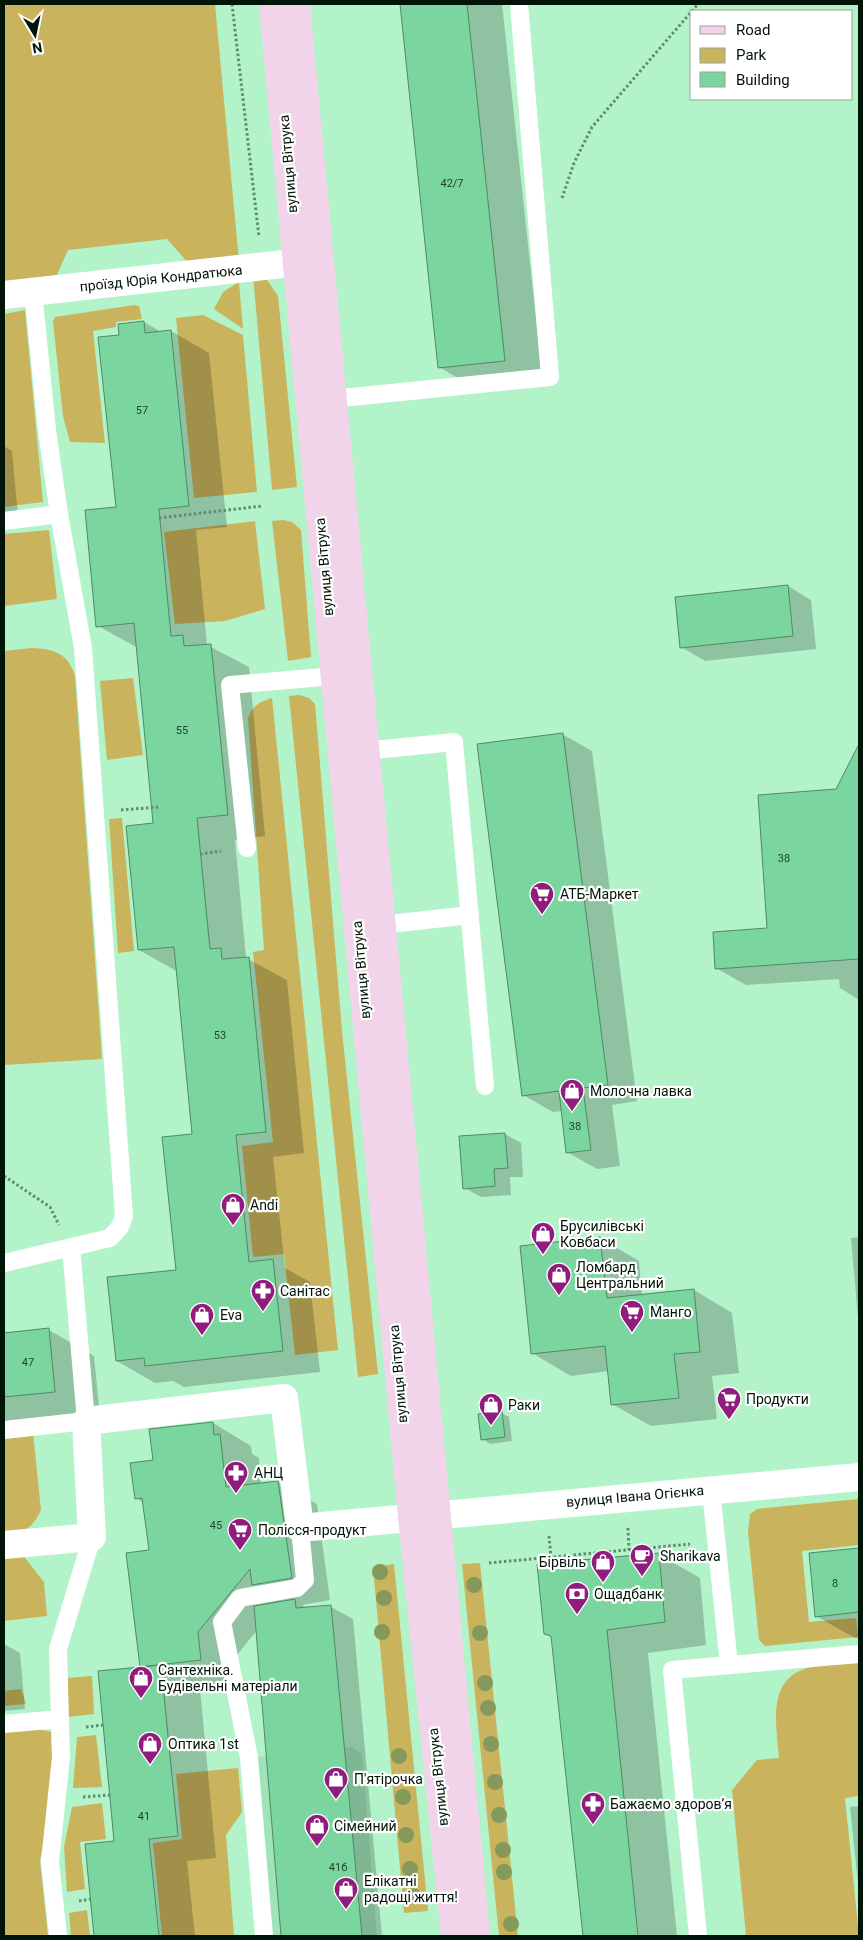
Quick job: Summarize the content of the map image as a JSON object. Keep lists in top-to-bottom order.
{
  "streets": {
    "main road": ["вулиця Вітрука"],
    "street": ["проїзд Юрія Кондратюка", "вулиця Івана Огієнка"]
  },
  "crossings": [
    ["вулиця Вітрука", "проїзд Юрія Кондратюка"],
    ["вулиця Вітрука", "вулиця Івана Огієнка"]
  ],
  "places": {
    "supermarket": [
      "АТБ-Маркет",
      "Манго",
      "Продукти",
      "Полісся-продукт"
    ],
    "shop": [
      "Молочна лавка",
      "Andi",
      "Брусилівські Ковбаси",
      "Ломбард Центральний",
      "Eva",
      "Раки",
      "Бірвіль",
      "Сантехніка. Будівельні матеріали",
      "Оптика 1st",
      "П'ятірочка",
      "Сімейний",
      "Елікатні радощі життя!"
    ],
    "pharmacy": ["Санітас", "АНЦ", "Бажаємо здоровʼя"],
    "cafe": ["Sharikava"],
    "bank": ["Ощадбанк"]
  },
  "house_numbers": [
    "42/7",
    "57",
    "55",
    "38",
    "53",
    "38",
    "47",
    "45",
    "8",
    "41",
    "41б"
  ],
  "legend": ["Road", "Park", "Building"],
  "north": "bottom"
}
